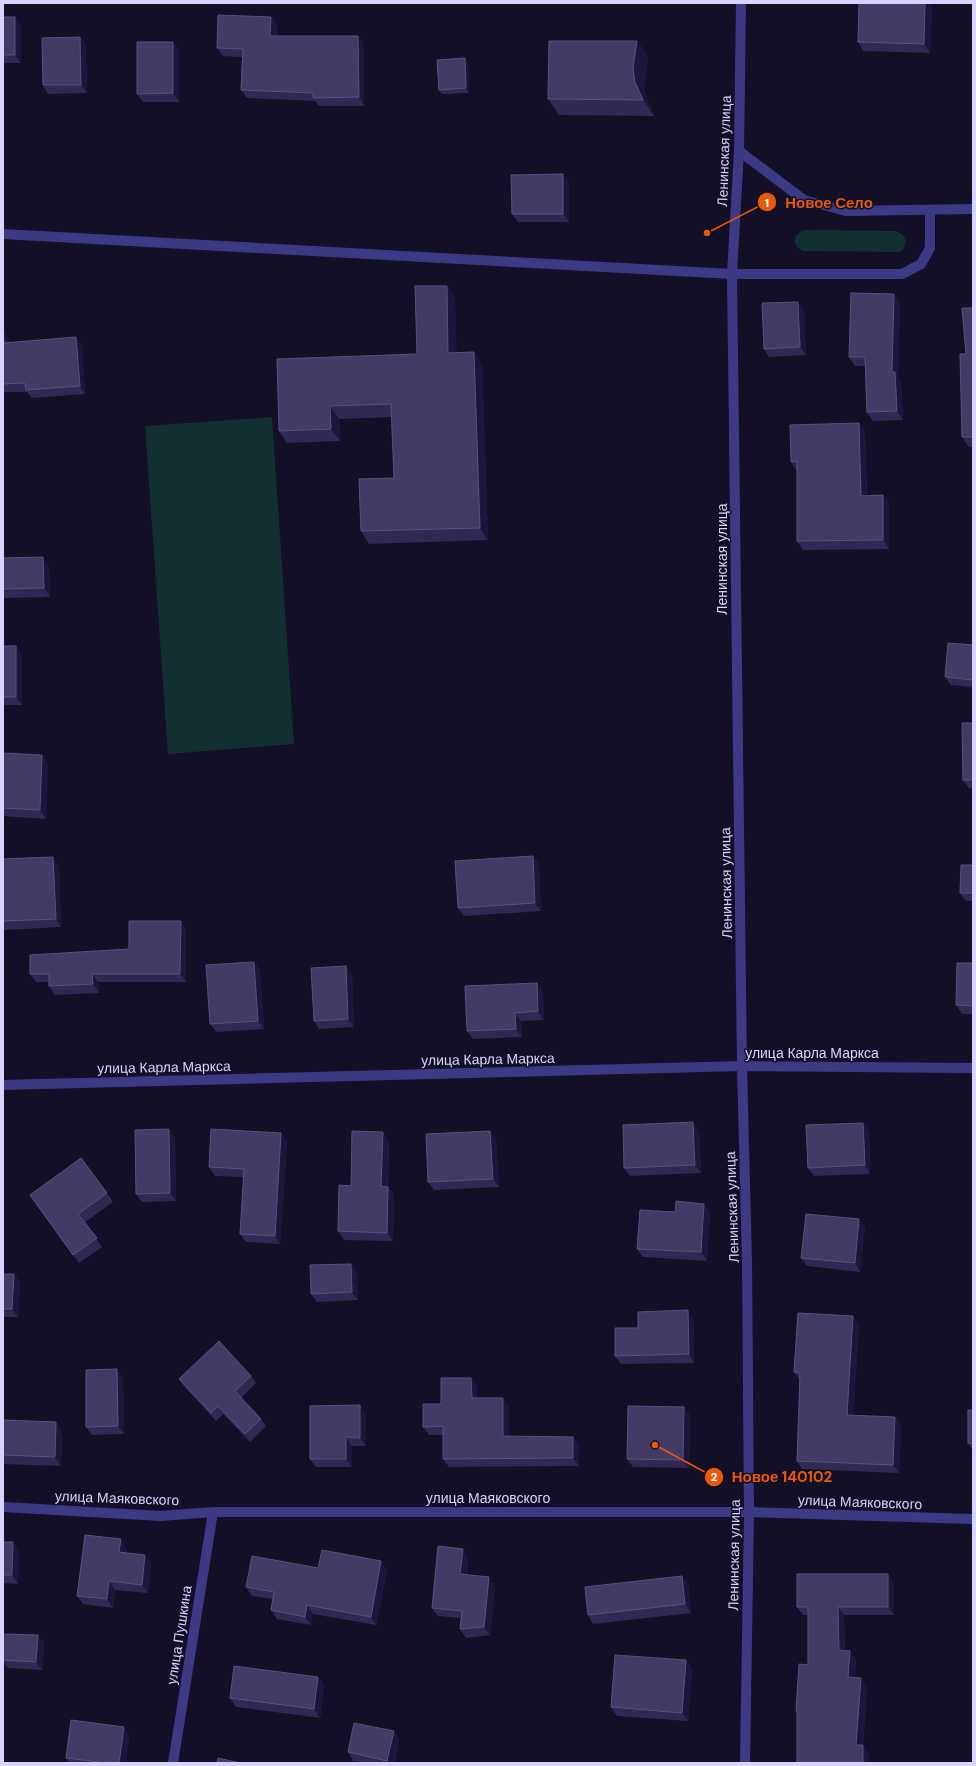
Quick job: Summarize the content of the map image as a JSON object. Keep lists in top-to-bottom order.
{
  "streets": {
    "street": [
      "Ленинская улица",
      "улица Карла Маркса",
      "улица Маяковского",
      "улица Пушкина"
    ]
  },
  "crossings": [
    ["Ленинская улица", "улица Карла Маркса"],
    ["Ленинская улица", "улица Маяковского"],
    ["улица Маяковского", "улица Пушкина"]
  ],
  "places": ["Новое Село", "Новое 140102"]
}
